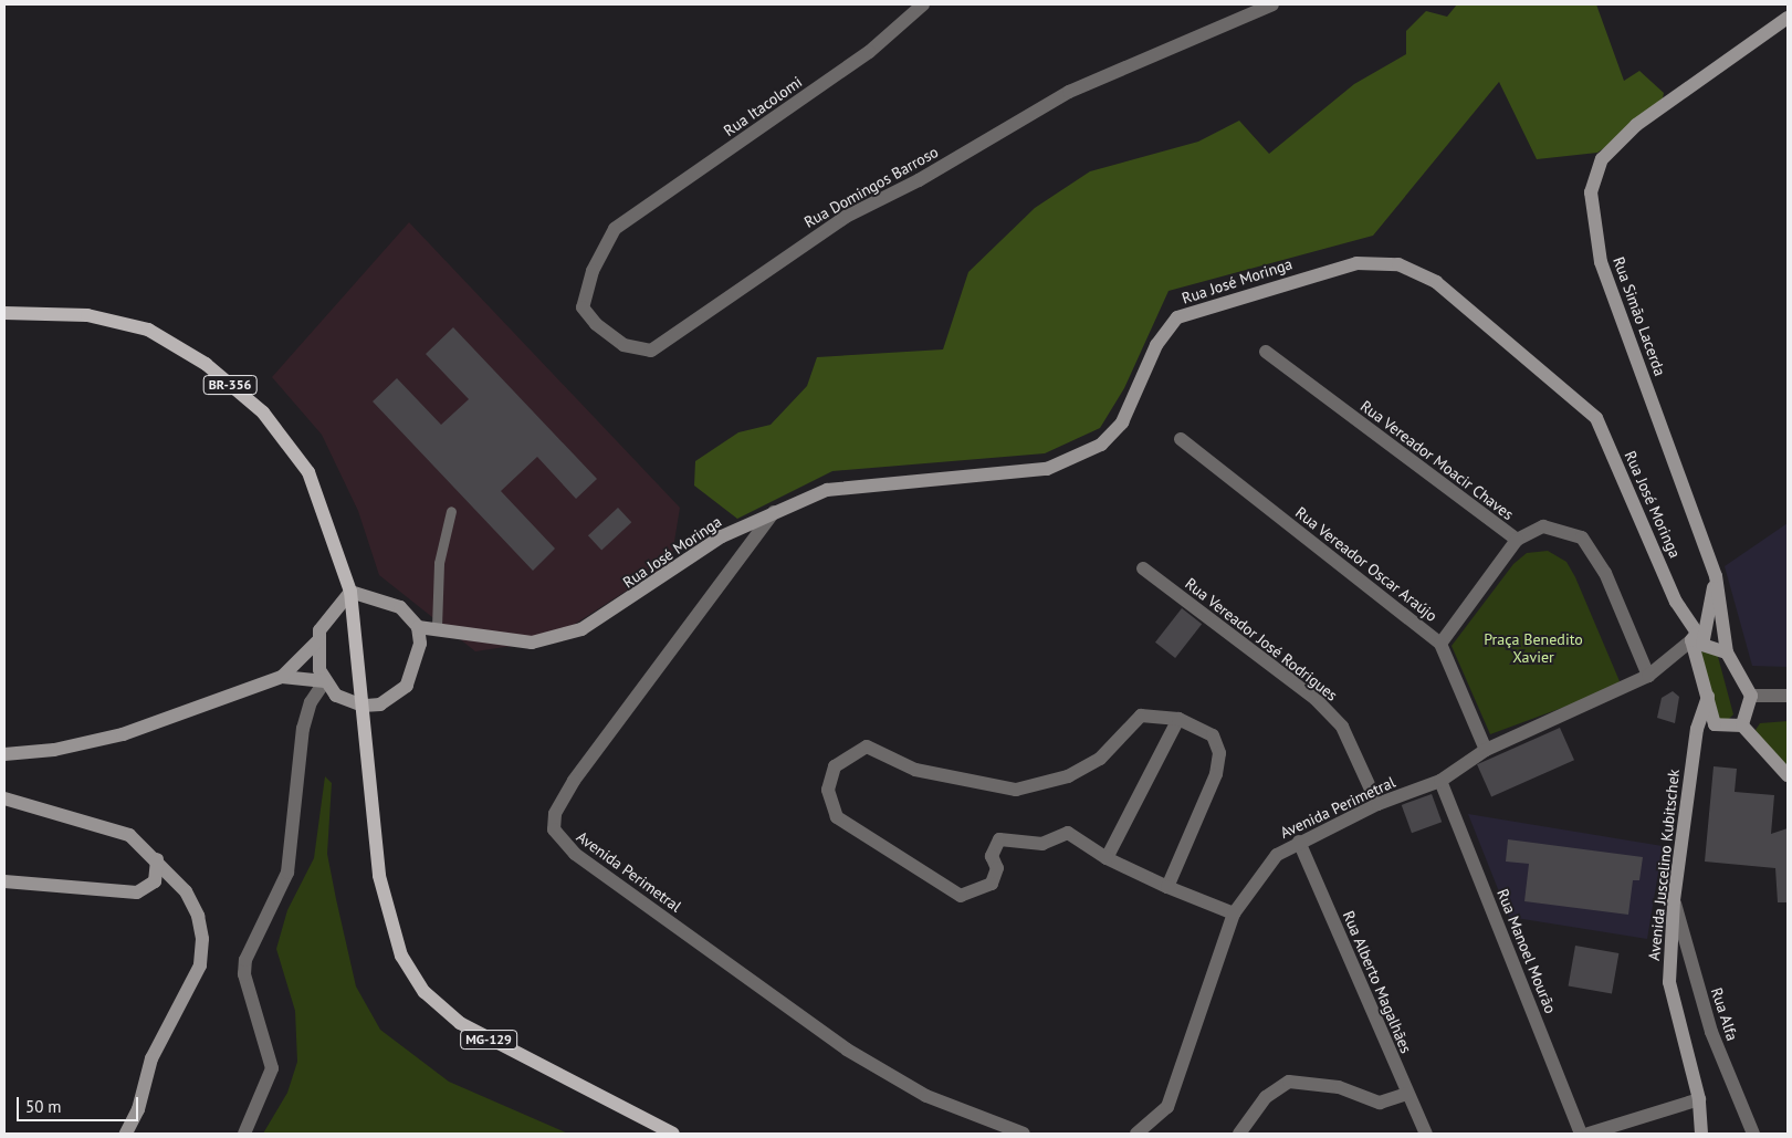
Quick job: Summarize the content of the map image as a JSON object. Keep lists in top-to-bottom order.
{
  "streets": {
    "main road": ["BR-356", "MG-129"],
    "street": [
      "Rua Itacolomi",
      "Rua Domingos Barroso",
      "Rua José Moringa",
      "Rua Simão Lacerda",
      "Rua Vereador Moacir Chaves",
      "Rua Vereador Oscar Araújo",
      "Rua Vereador José Rodrigues",
      "Avenida Perimetral",
      "Avenida Juscelino Kubitschek",
      "Rua Manoel Mourão",
      "Rua Alberto Magalhães",
      "Rua Alfa"
    ]
  },
  "crossings": [
    ["Rua Itacolomi", "Rua Domingos Barroso"],
    ["Rua José Moringa", "Avenida Perimetral"],
    ["BR-356", "MG-129"],
    ["Rua Vereador Moacir Chaves", "Avenida Perimetral"],
    ["Rua Vereador Oscar Araújo", "Avenida Perimetral"],
    ["Rua Vereador José Rodrigues", "Avenida Perimetral"],
    ["Avenida Perimetral", "Rua Manoel Mourão"],
    ["Avenida Perimetral", "Rua Alberto Magalhães"],
    ["Avenida Juscelino Kubitschek", "Rua Alfa"]
  ],
  "parks": ["Praça Benedito Xavier"],
  "scale_bar": "50 m"
}
